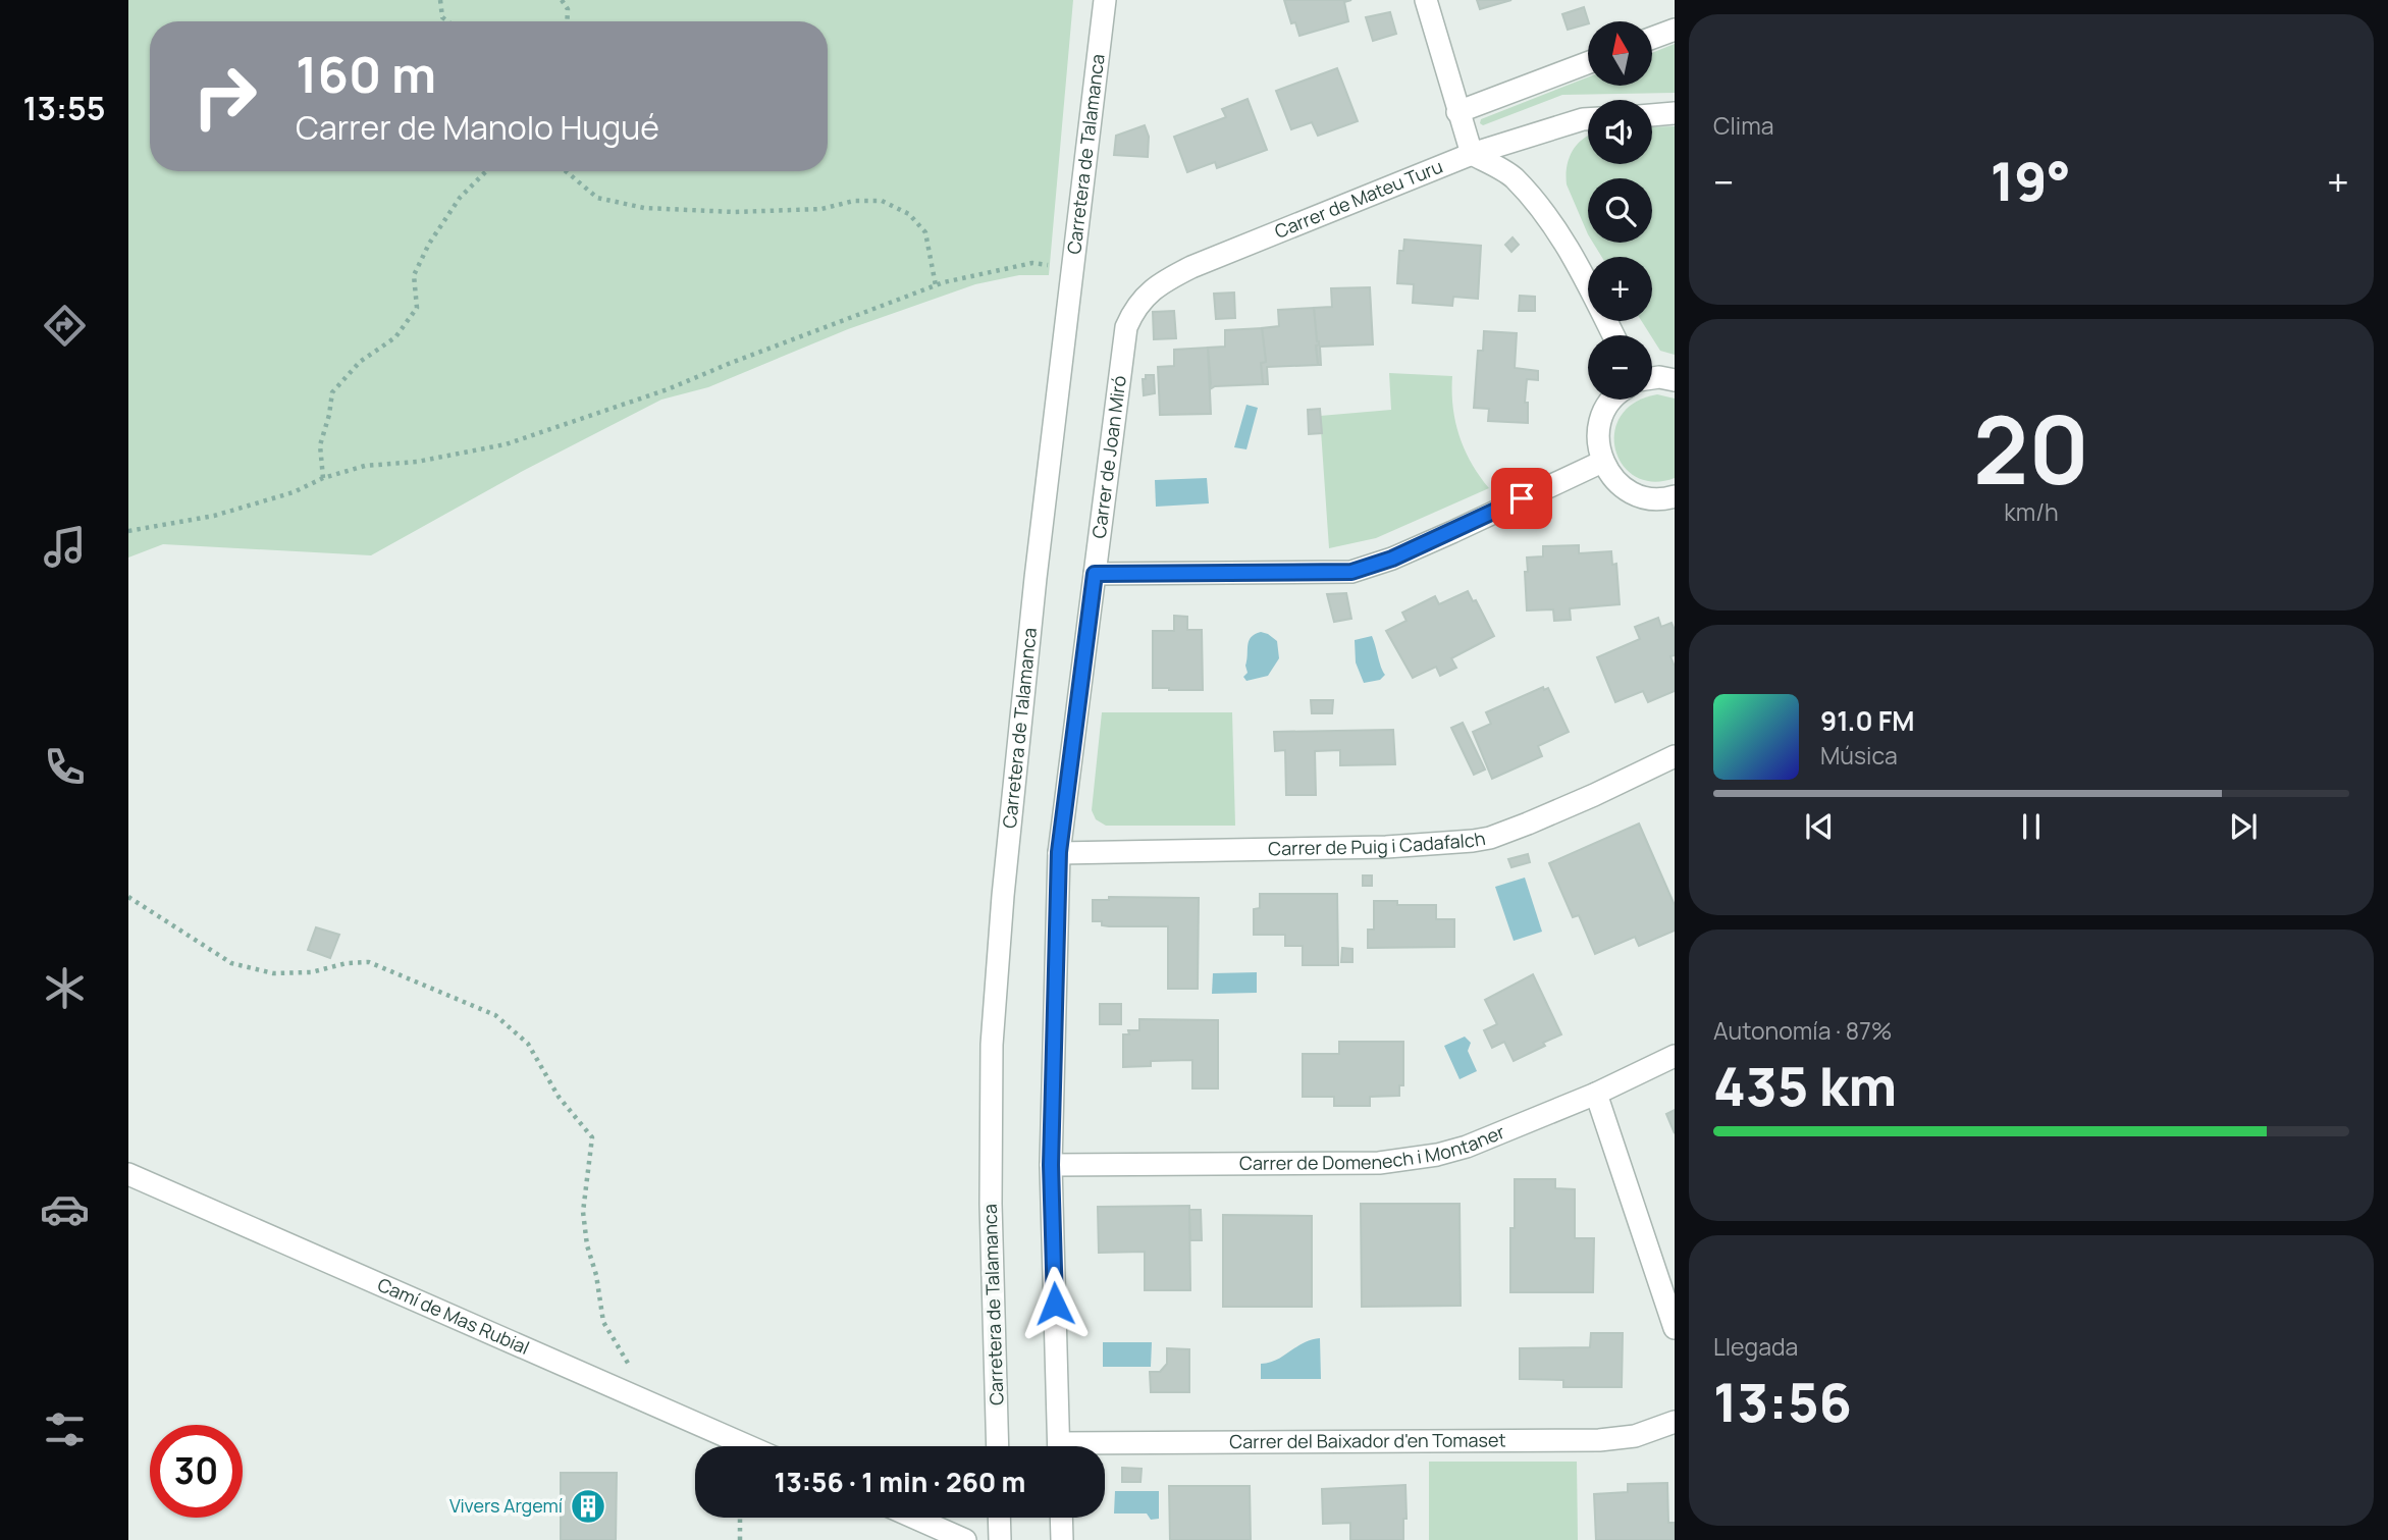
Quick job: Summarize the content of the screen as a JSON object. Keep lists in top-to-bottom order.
{
  "streets": {
    "street": [
      "Carretera de Talamanca",
      "Carrer de Mateu Turu",
      "Carrer de Joan Miró",
      "Carrer de Puig i Cadafalch",
      "Carrer de Domenech i Montaner",
      "Camí de Mas Rubial",
      "Carrer del Baixador d'en Tomaset"
    ]
  },
  "crossings": [
    ["Carrer de Mateu Turu", "Carrer de Joan Miró"],
    ["Carrer de Joan Miró", "Carrer de Puig i Cadafalch"],
    ["Carrer de Joan Miró", "Carrer de Domenech i Montaner"]
  ],
  "places": {
    "building": ["Vivers Argemí"]
  },
  "north": "top",
  "page": {
    "tabs": "13:55",
    "tile": [
      "Clima",
      ["20", "km/h"],
      ["Autonomía · 87%", "435 km"],
      ["Llegada", "13:56"]
    ],
    "map_buttons": ["+", "−"],
    "turn": ["160 m", "Carrer de Manolo Hugué"],
    "heat": ["−", "19°", "+"],
    "song": ["91.0 FM", "Música"],
    "limit": "30",
    "trip": "13:56 · 1 min · 260 m"
  }
}
